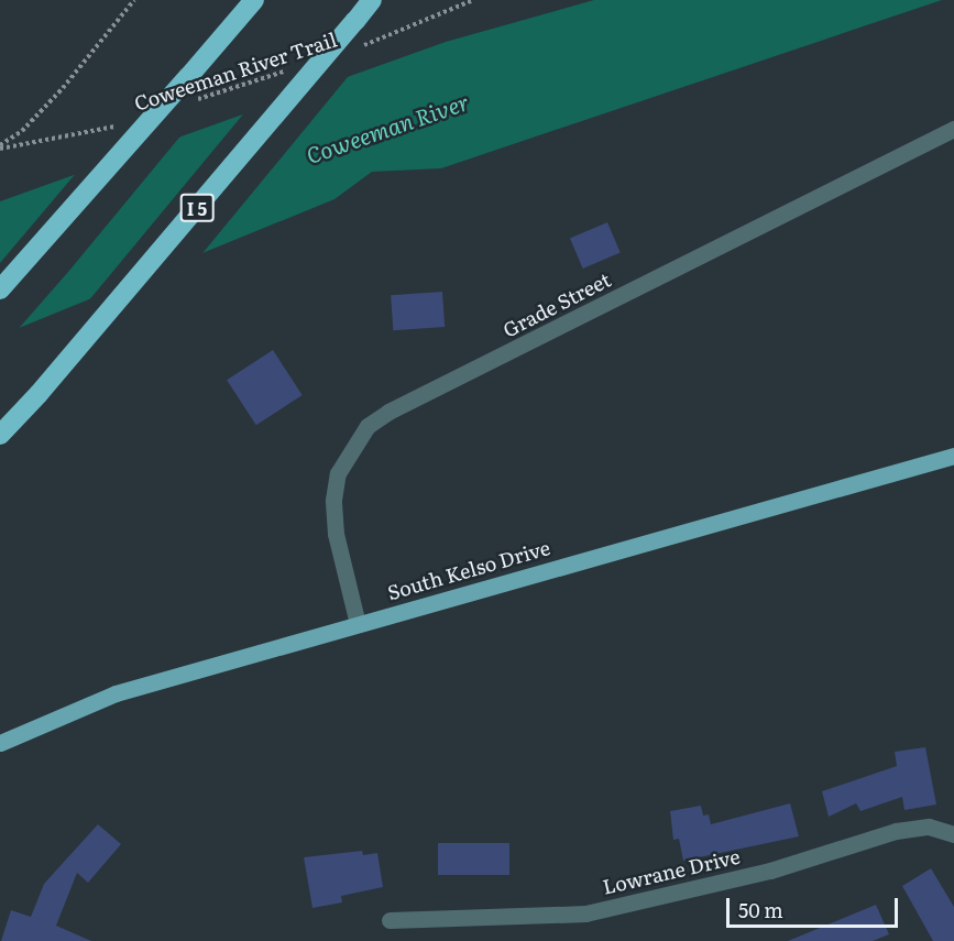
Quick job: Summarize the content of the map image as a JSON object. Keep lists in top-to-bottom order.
{
  "streets": {
    "highway": ["I 5"],
    "main road": ["South Kelso Drive"],
    "street": ["Grade Street", "Lowrane Drive"],
    "path": ["Coweeman River Trail"]
  },
  "crossings": [
    ["Grade Street", "South Kelso Drive"]
  ],
  "water": ["Coweeman River"],
  "scale_bar": "50 m"
}
